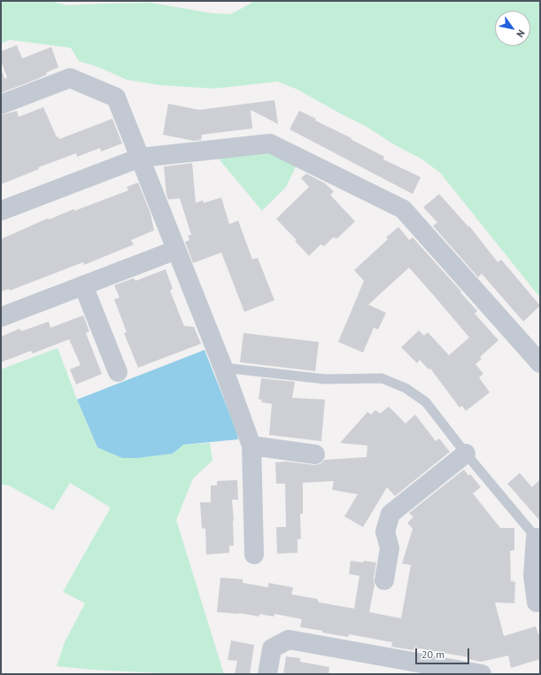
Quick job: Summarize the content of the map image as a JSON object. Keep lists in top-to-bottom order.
{
  "scale_bar": "20 m",
  "north": "bottom right"
}
